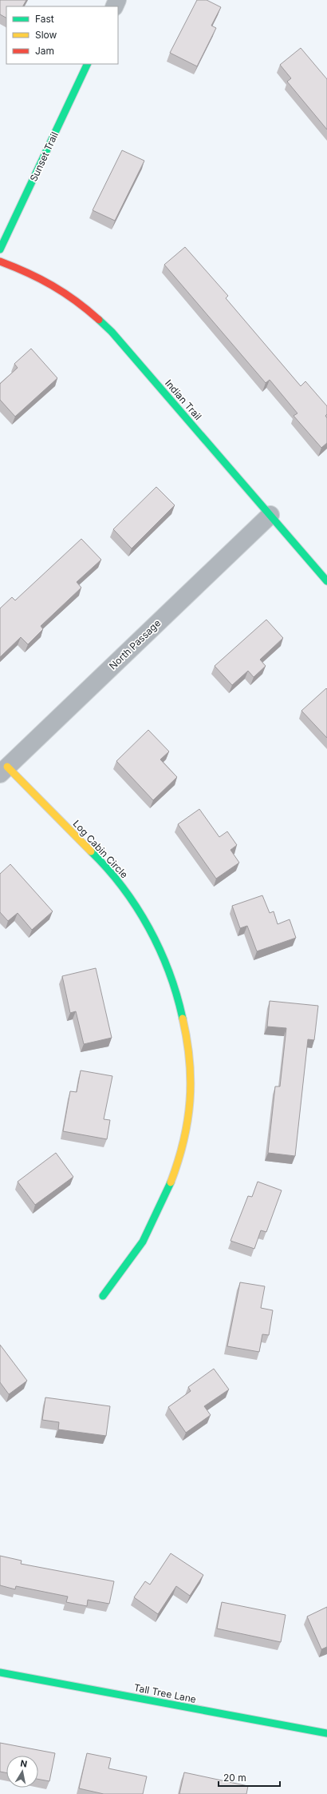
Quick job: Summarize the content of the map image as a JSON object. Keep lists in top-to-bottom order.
{
  "streets": {
    "street": [
      "Sunset Trail",
      "Indian Trail",
      "North Passage",
      "Log Cabin Circle",
      "Tall Tree Lane"
    ]
  },
  "crossings": [
    ["Indian Trail", "North Passage"],
    ["North Passage", "Log Cabin Circle"]
  ],
  "legend": ["Fast", "Slow", "Jam"],
  "scale_bar": "20 m",
  "north": "top"
}
